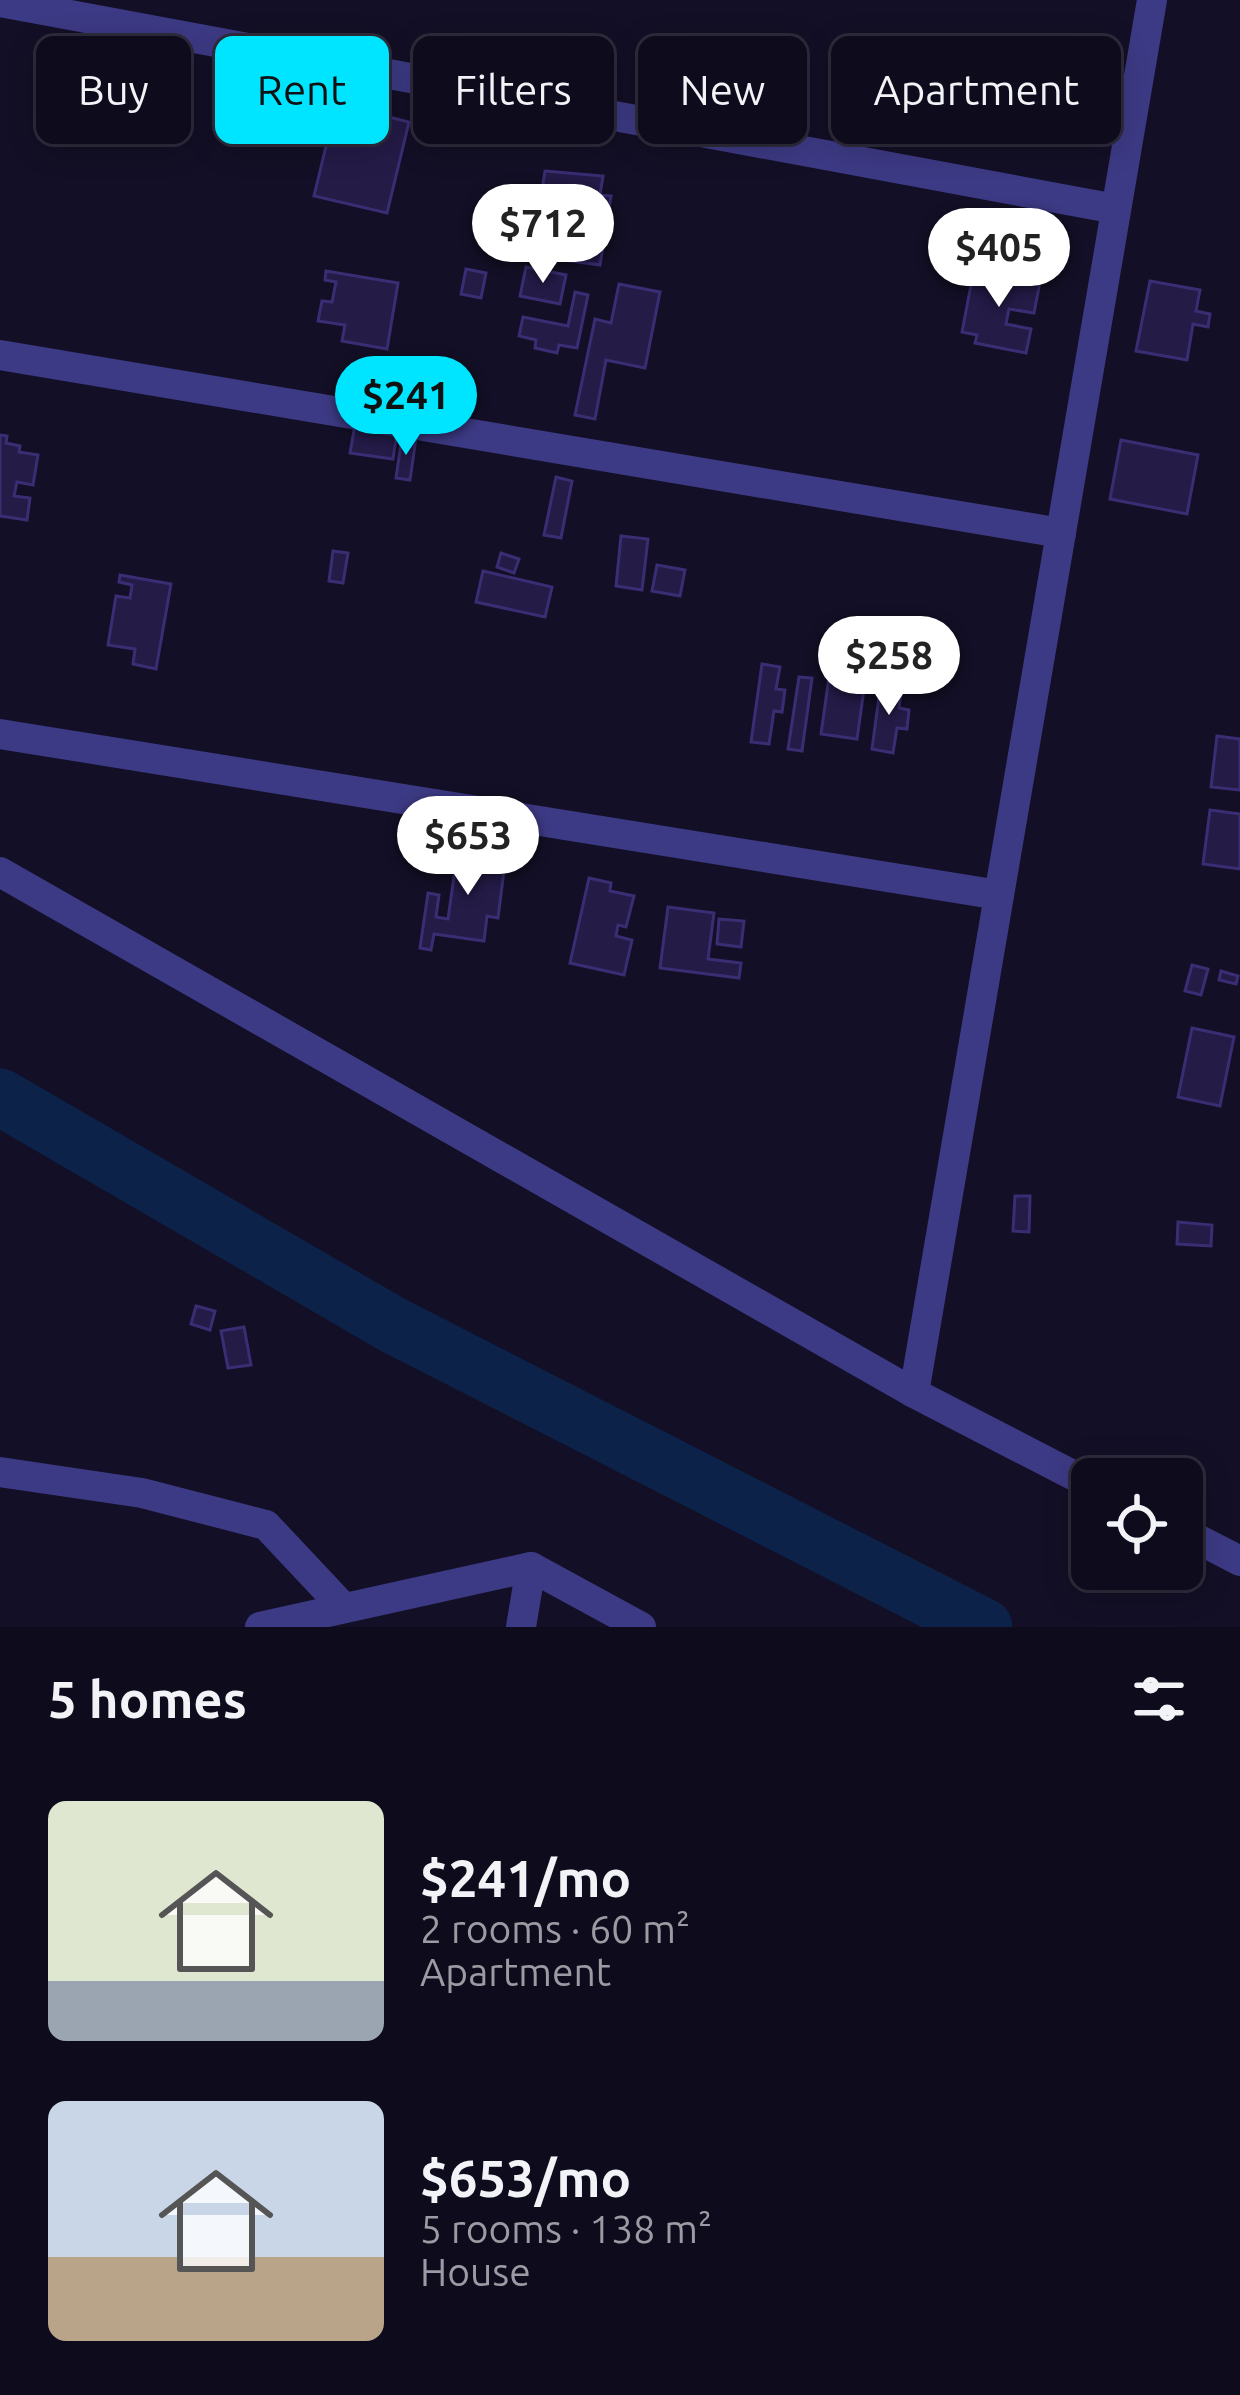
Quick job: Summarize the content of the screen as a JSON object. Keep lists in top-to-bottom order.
{
  "page": {
    "chip": [
      "Buy",
      "Rent",
      "Filters",
      "New",
      "Apartment"
    ],
    "price": [
      "$712",
      "$405",
      "$241",
      "$258",
      "$653"
    ],
    "heading": "5 homes",
    "list": [
      {
        "name": "$241/mo",
        "note": "2 rooms · 60 m² · Apartment"
      },
      {
        "name": "$653/mo",
        "note": "5 rooms · 138 m² · House"
      }
    ]
  }
}
